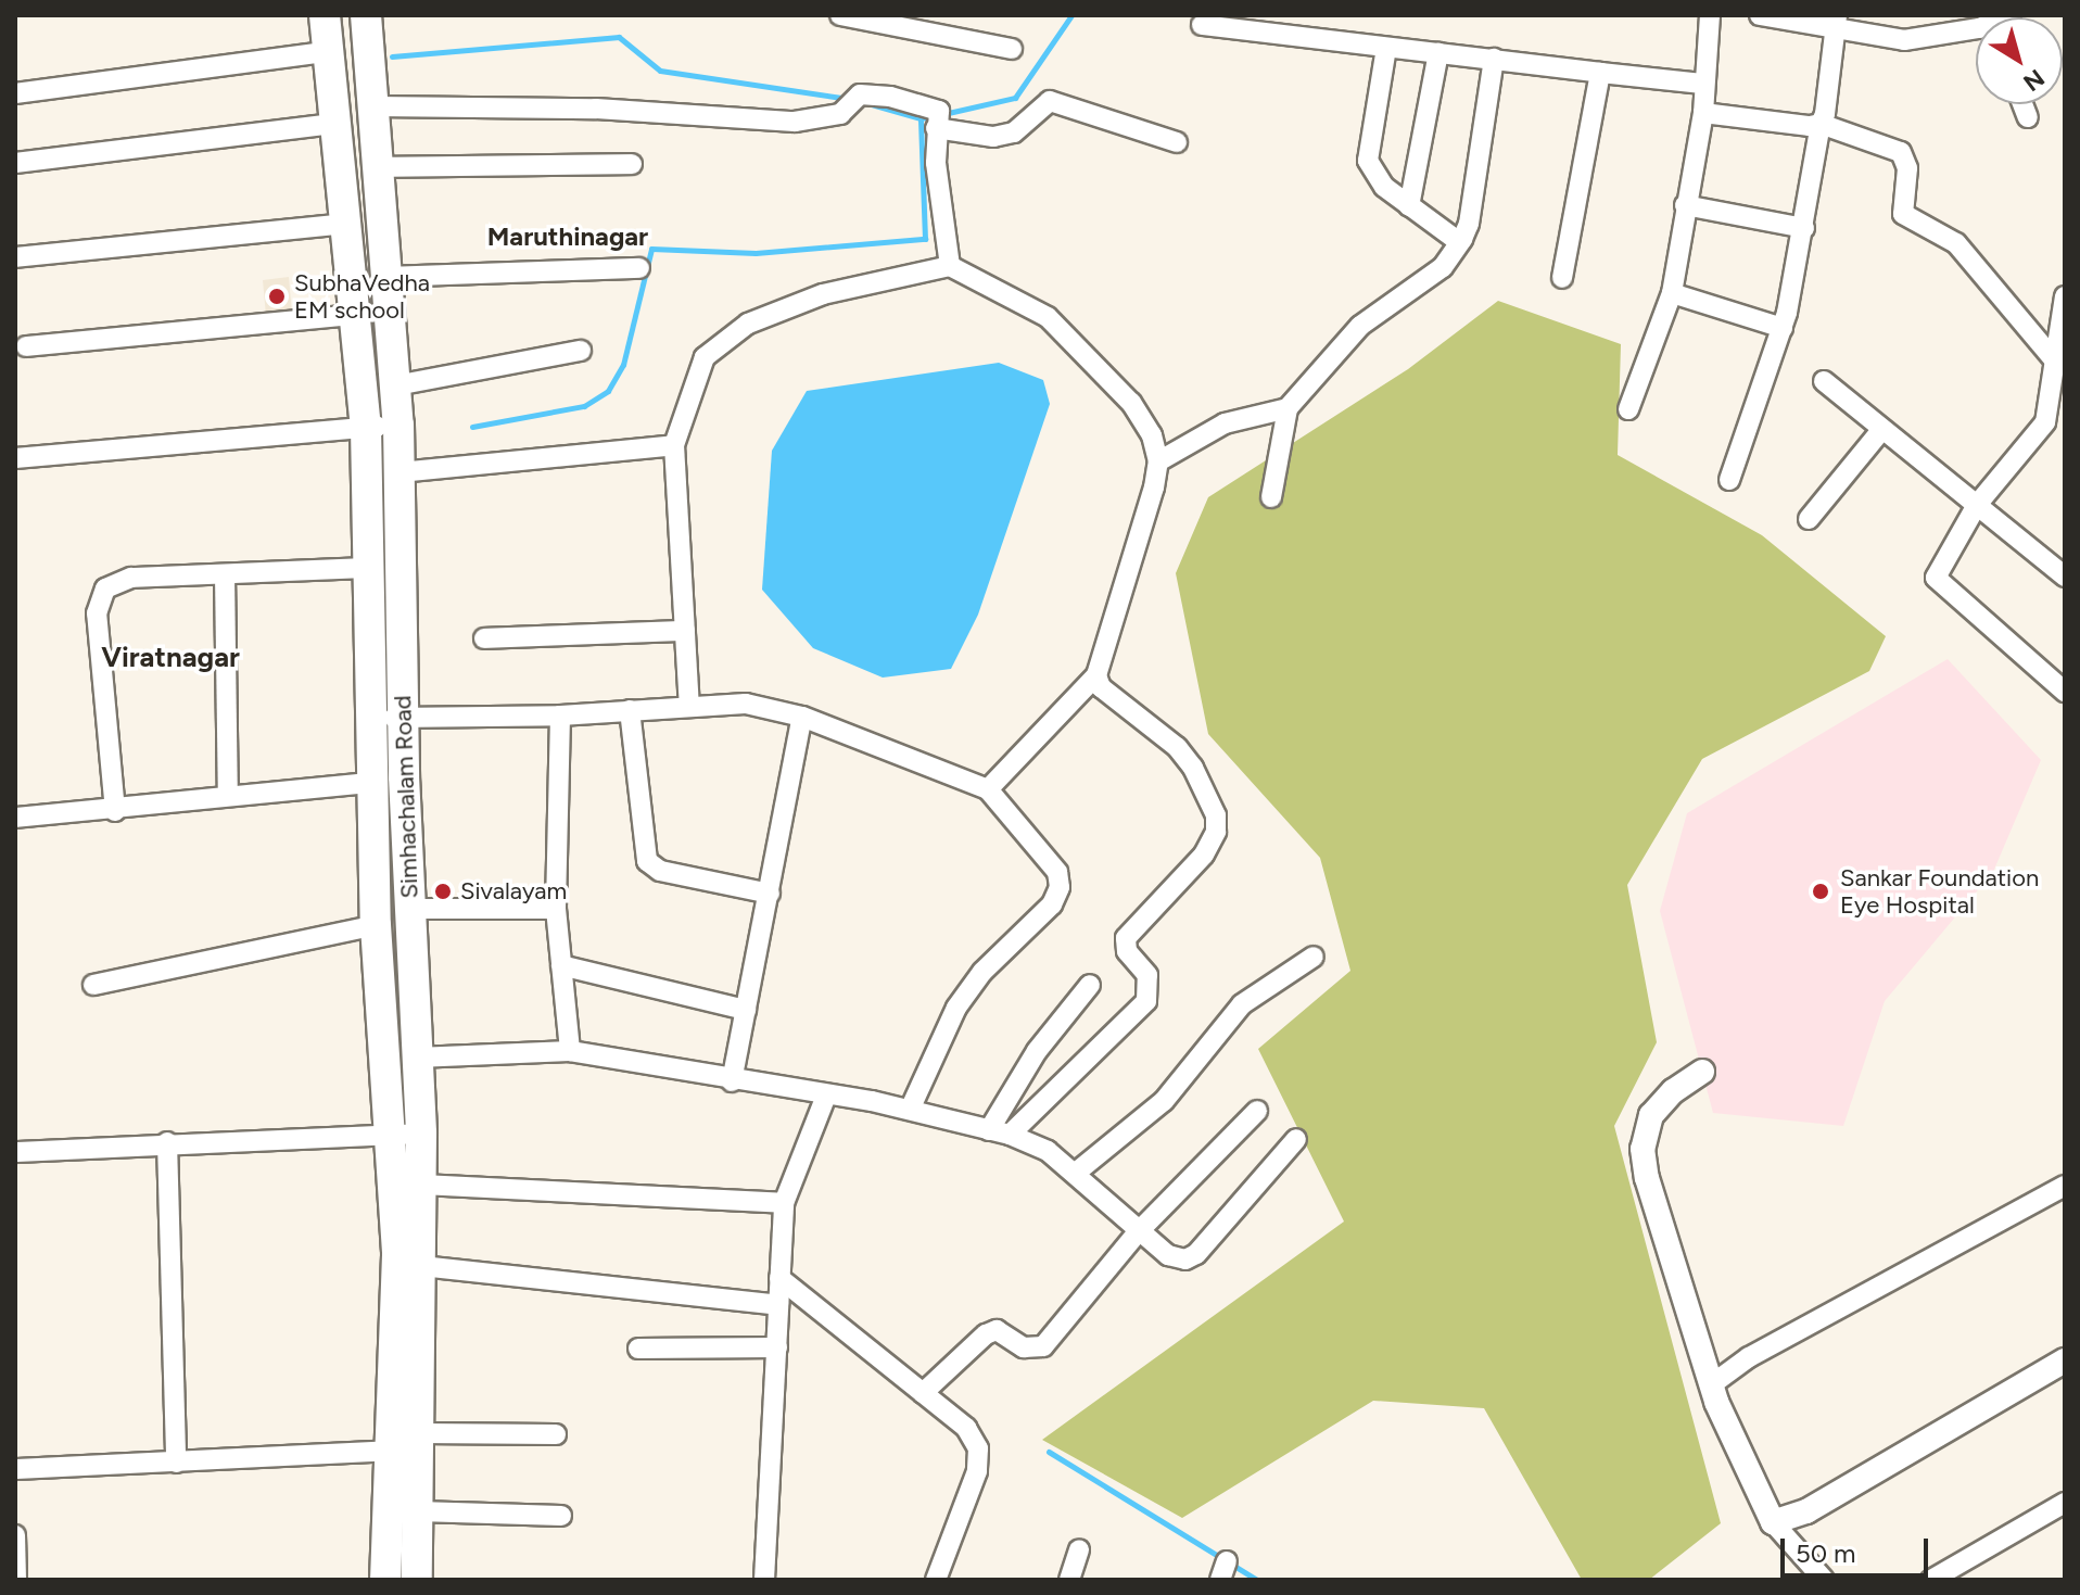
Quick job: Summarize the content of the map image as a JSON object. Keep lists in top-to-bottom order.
{
  "streets": {
    "main road": ["Simhachalam Road"]
  },
  "districts": ["Maruthinagar", "Viratnagar"],
  "places": ["SubhaVedha EM school", "Sivalayam", "Sankar Foundation Eye Hospital"],
  "scale_bar": "50 m",
  "north": "bottom right"
}
